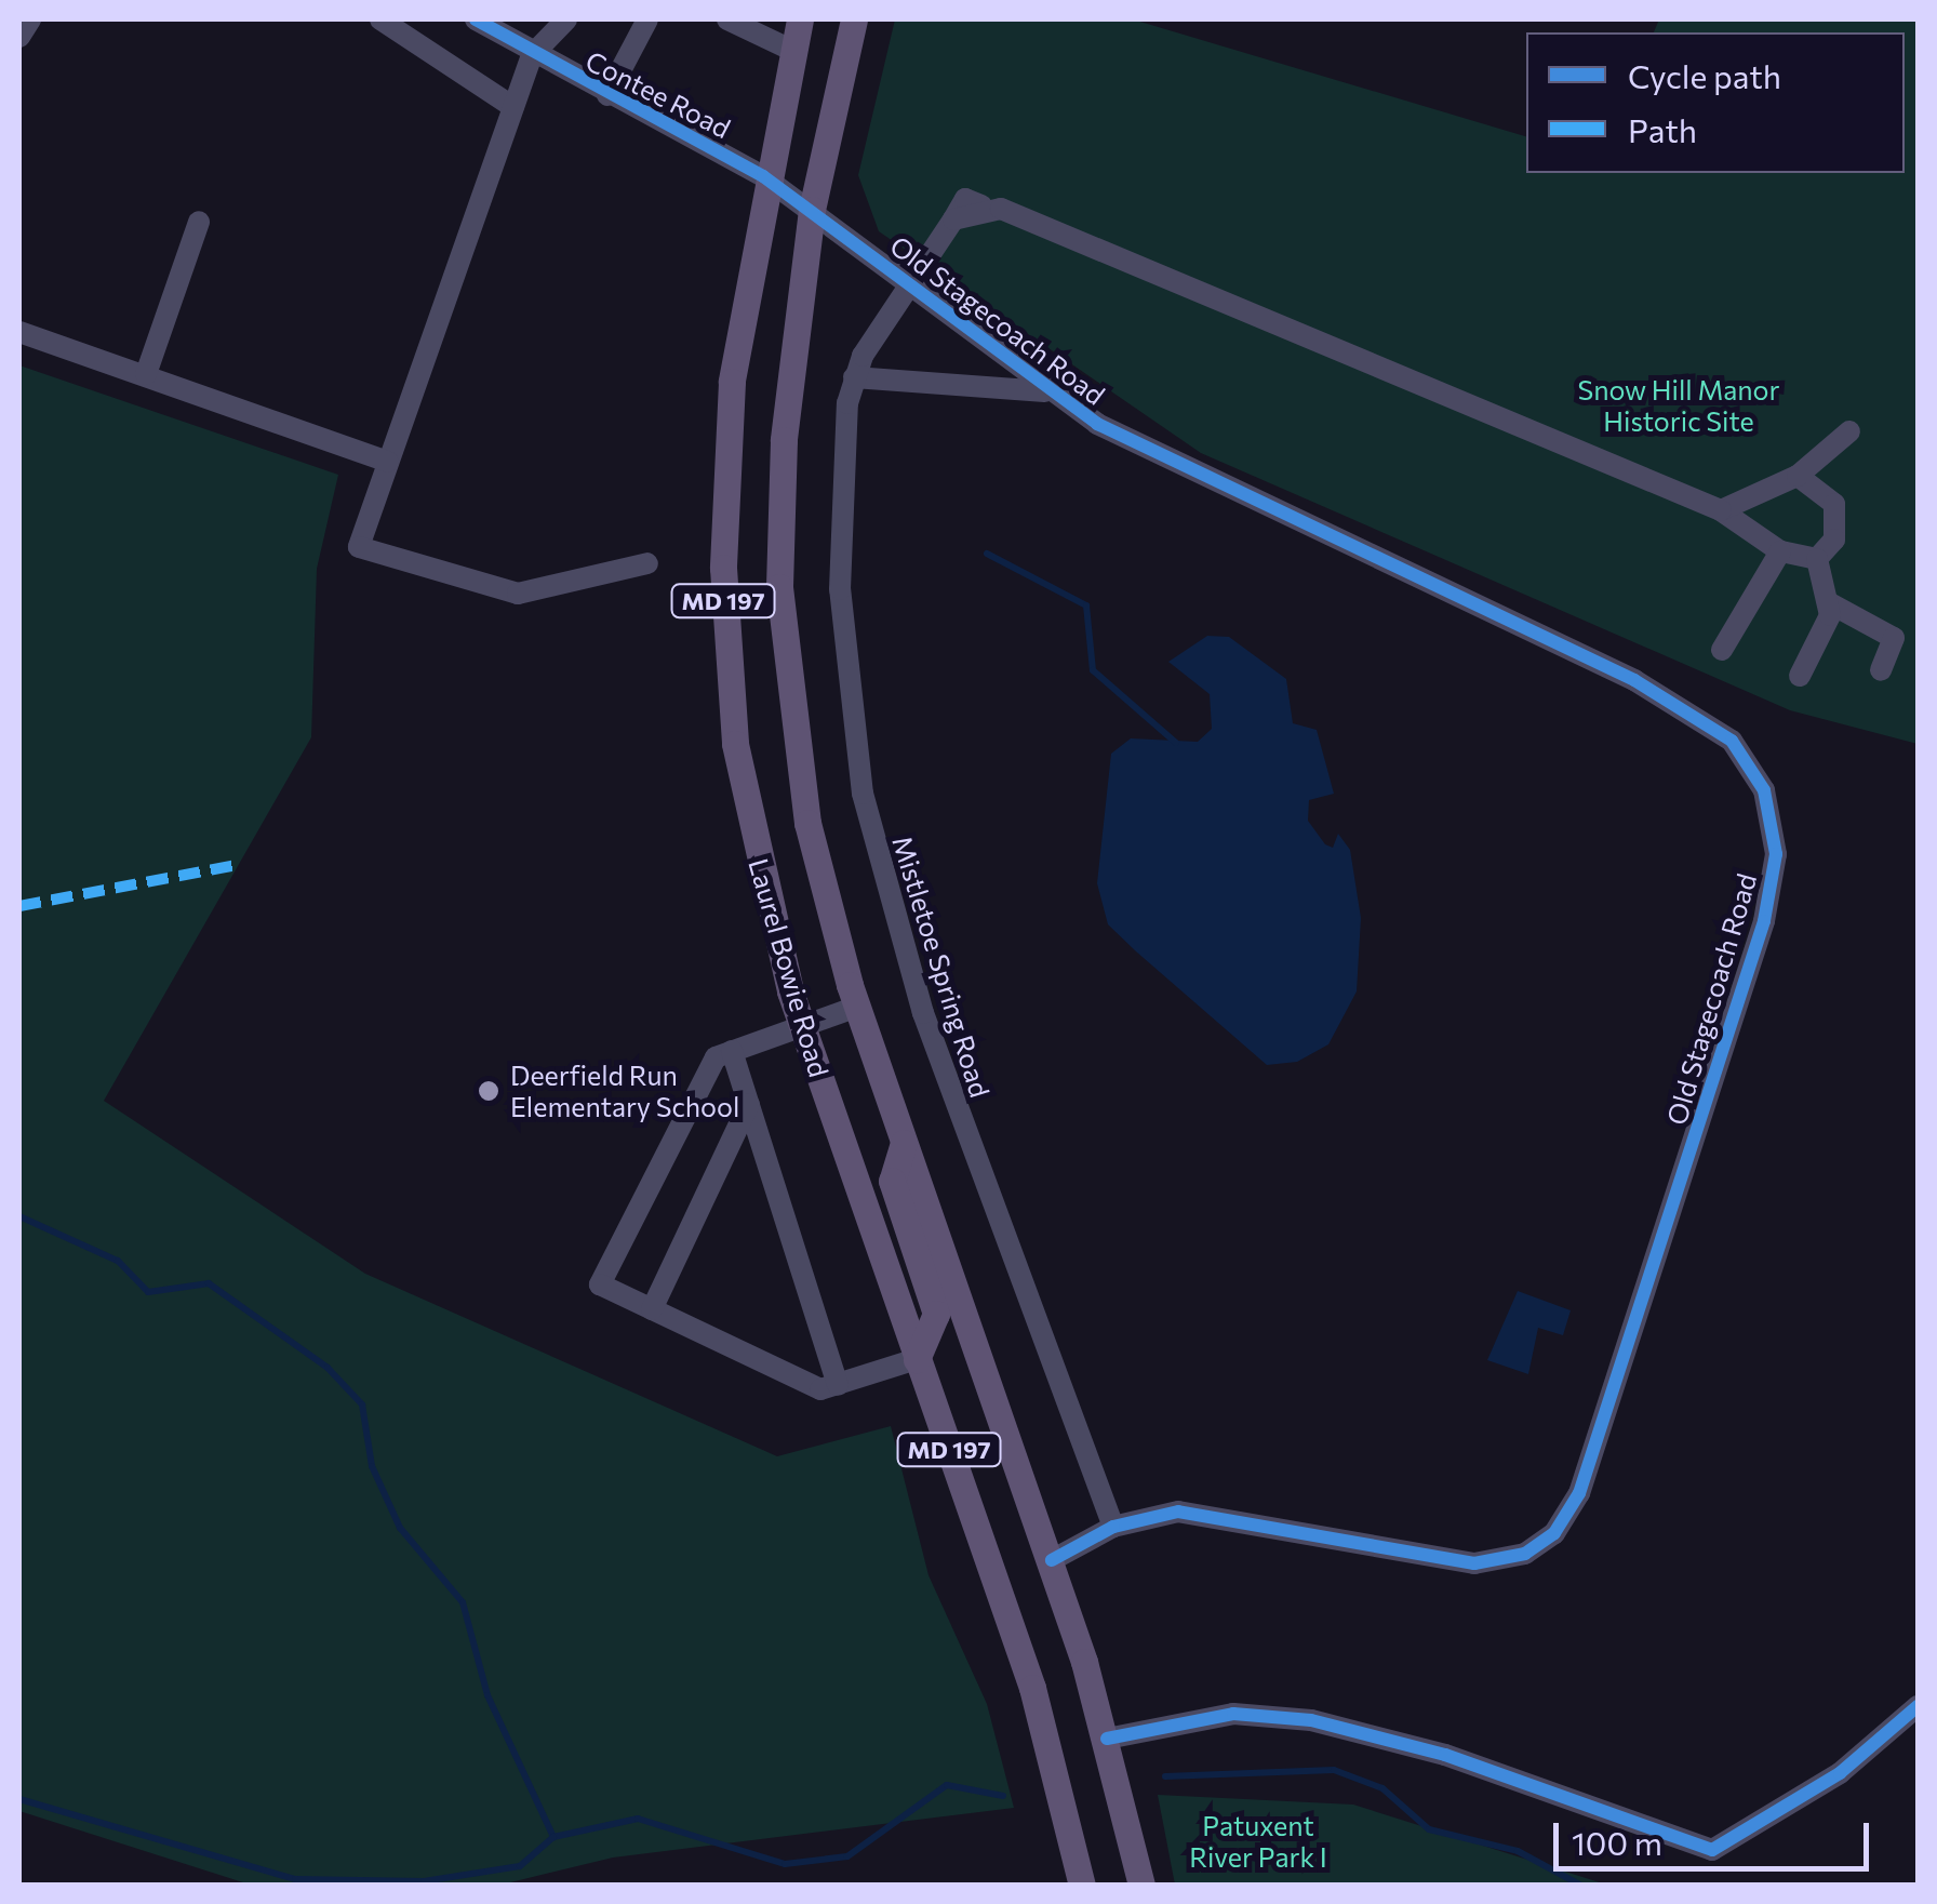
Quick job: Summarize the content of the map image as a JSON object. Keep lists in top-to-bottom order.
{
  "streets": {
    "main road": ["MD 197", "Laurel Bowie Road"],
    "street": ["Contee Road", "Old Stagecoach Road", "Mistletoe Spring Road"]
  },
  "crossings": [
    ["Contee Road", "Old Stagecoach Road"],
    ["Contee Road", "Laurel Bowie Road"],
    ["Old Stagecoach Road", "Mistletoe Spring Road"],
    ["Old Stagecoach Road", "Laurel Bowie Road"]
  ],
  "parks": ["Snow Hill Manor Historic Site", "Patuxent River Park I"],
  "places": ["Deerfield Run Elementary School"],
  "legend": ["Cycle path", "Path"],
  "scale_bar": "100 m"
}
